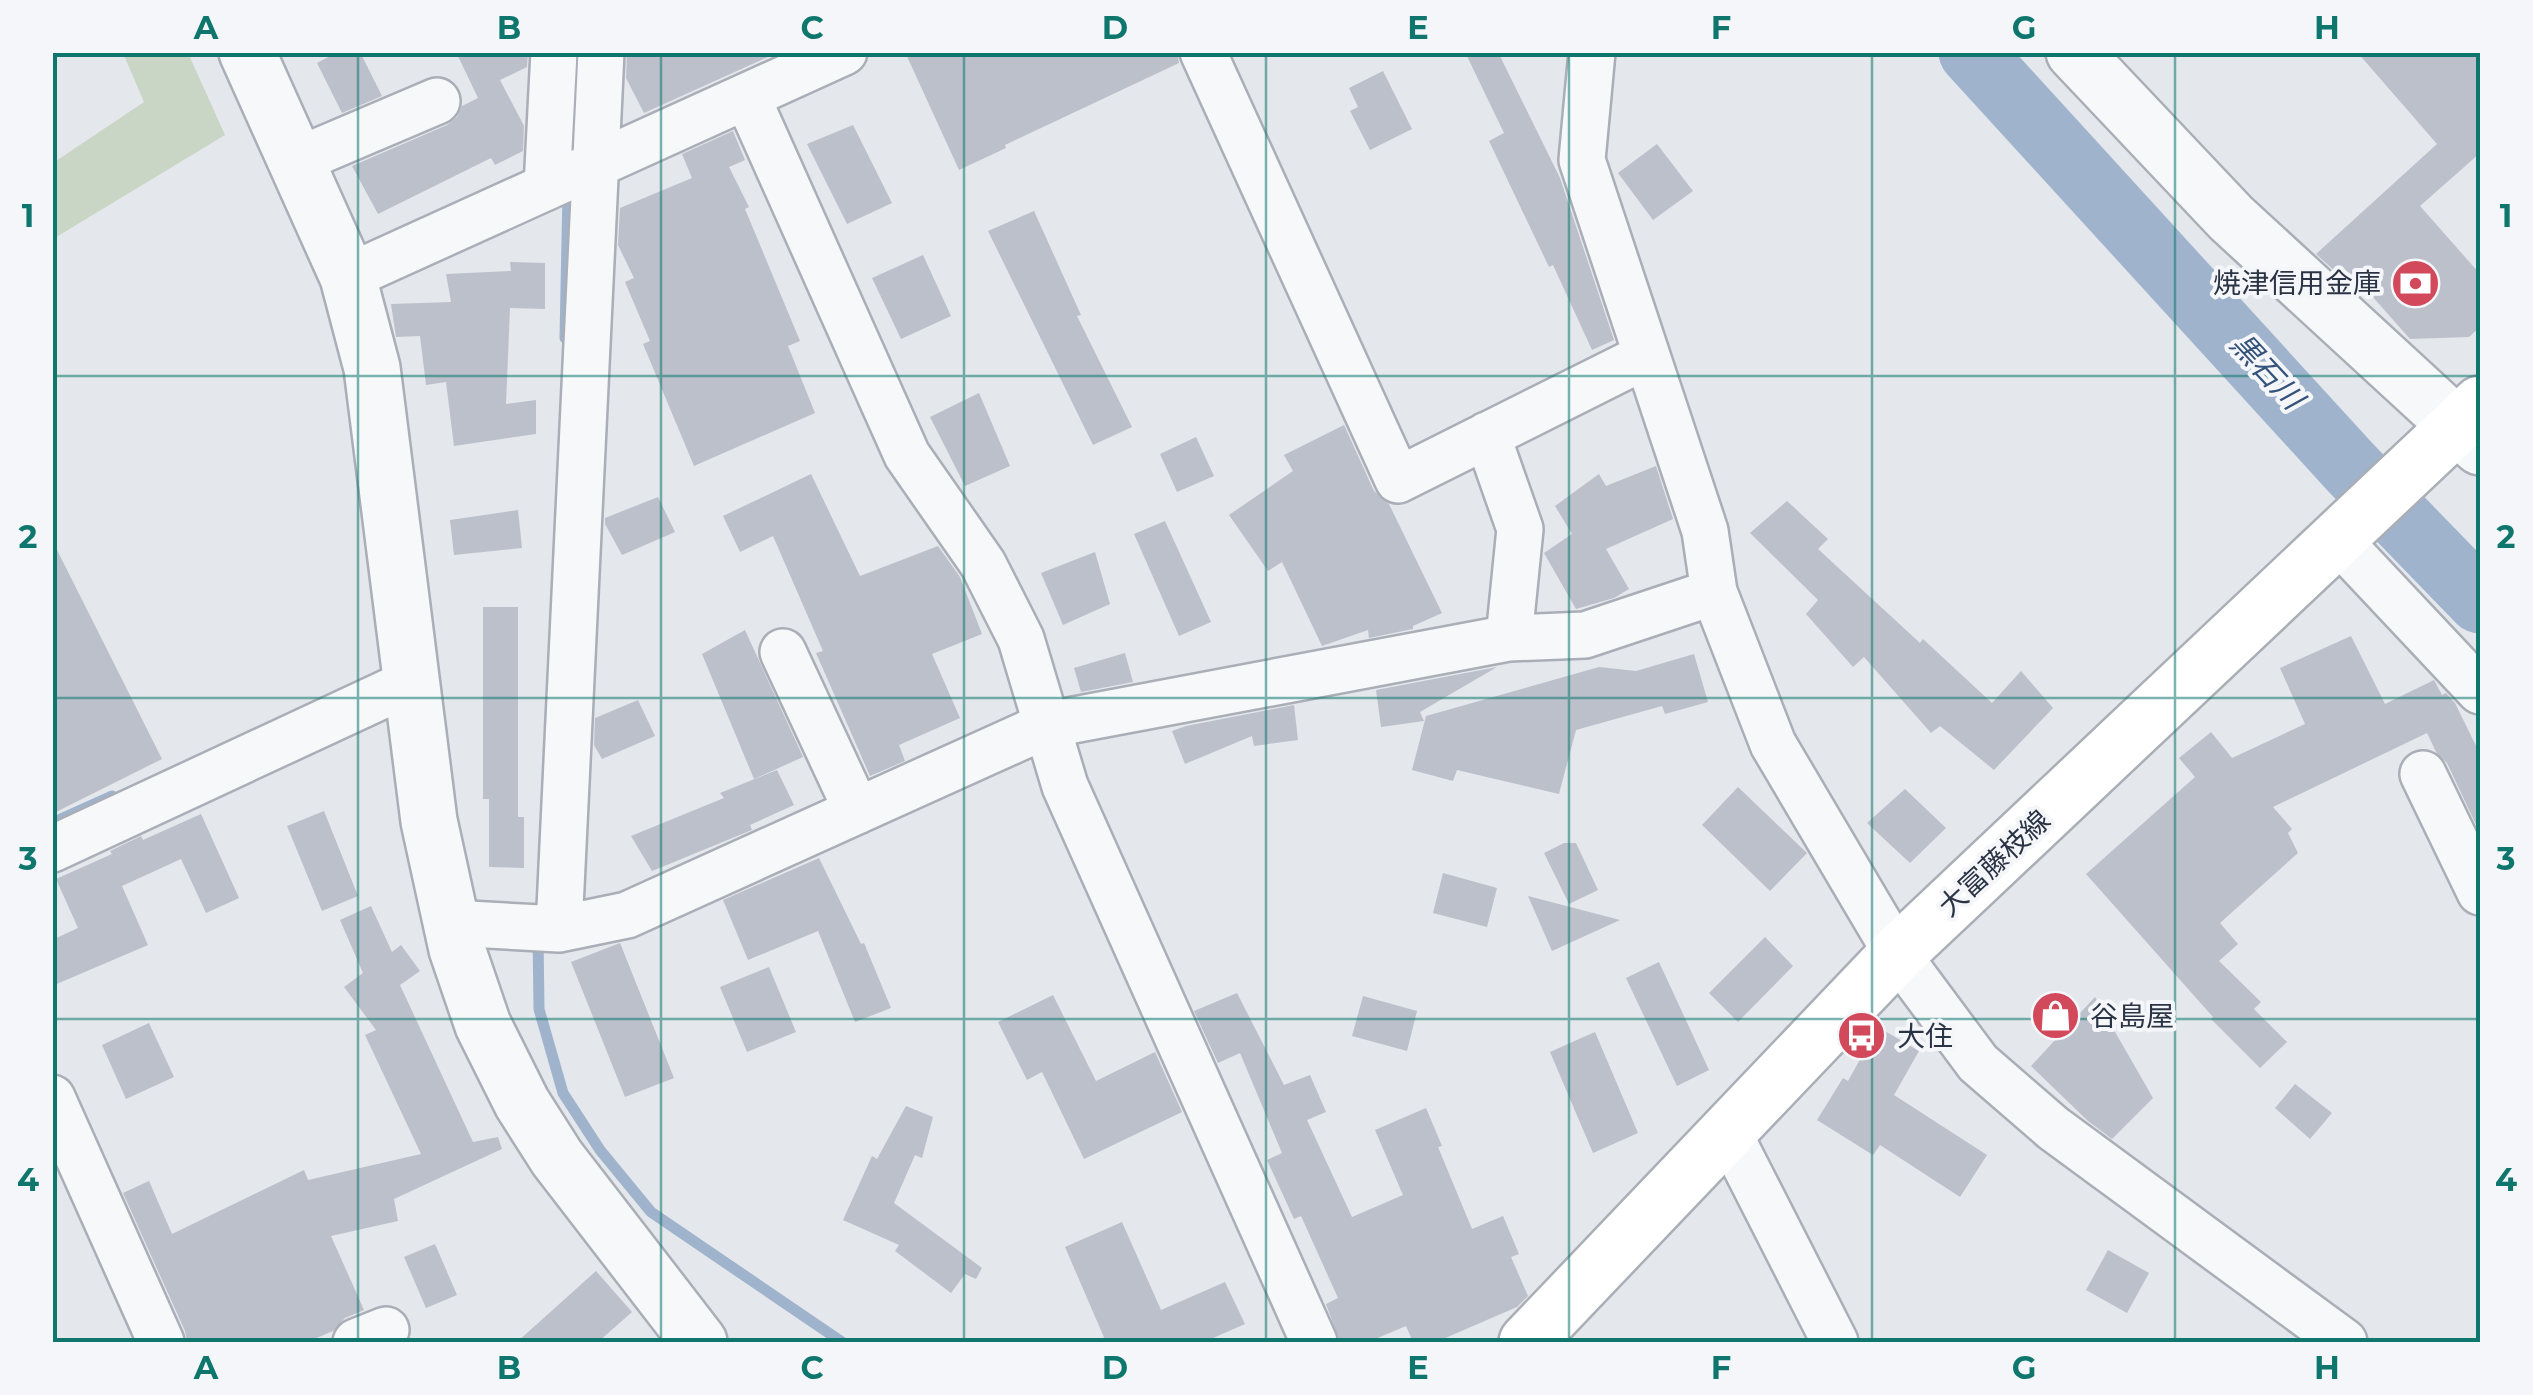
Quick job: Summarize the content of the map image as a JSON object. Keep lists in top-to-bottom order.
{
  "streets": {
    "main road": ["大富藤枝線"]
  },
  "water": ["黒石川"],
  "places": {
    "bank": ["焼津信用金庫"],
    "shop": ["谷島屋"],
    "bus stop": ["大住"]
  },
  "grid": {
    "columns": [
      "A",
      "B",
      "C",
      "D",
      "E",
      "F",
      "G",
      "H"
    ],
    "rows": [
      "1",
      "2",
      "3",
      "4"
    ]
  }
}
